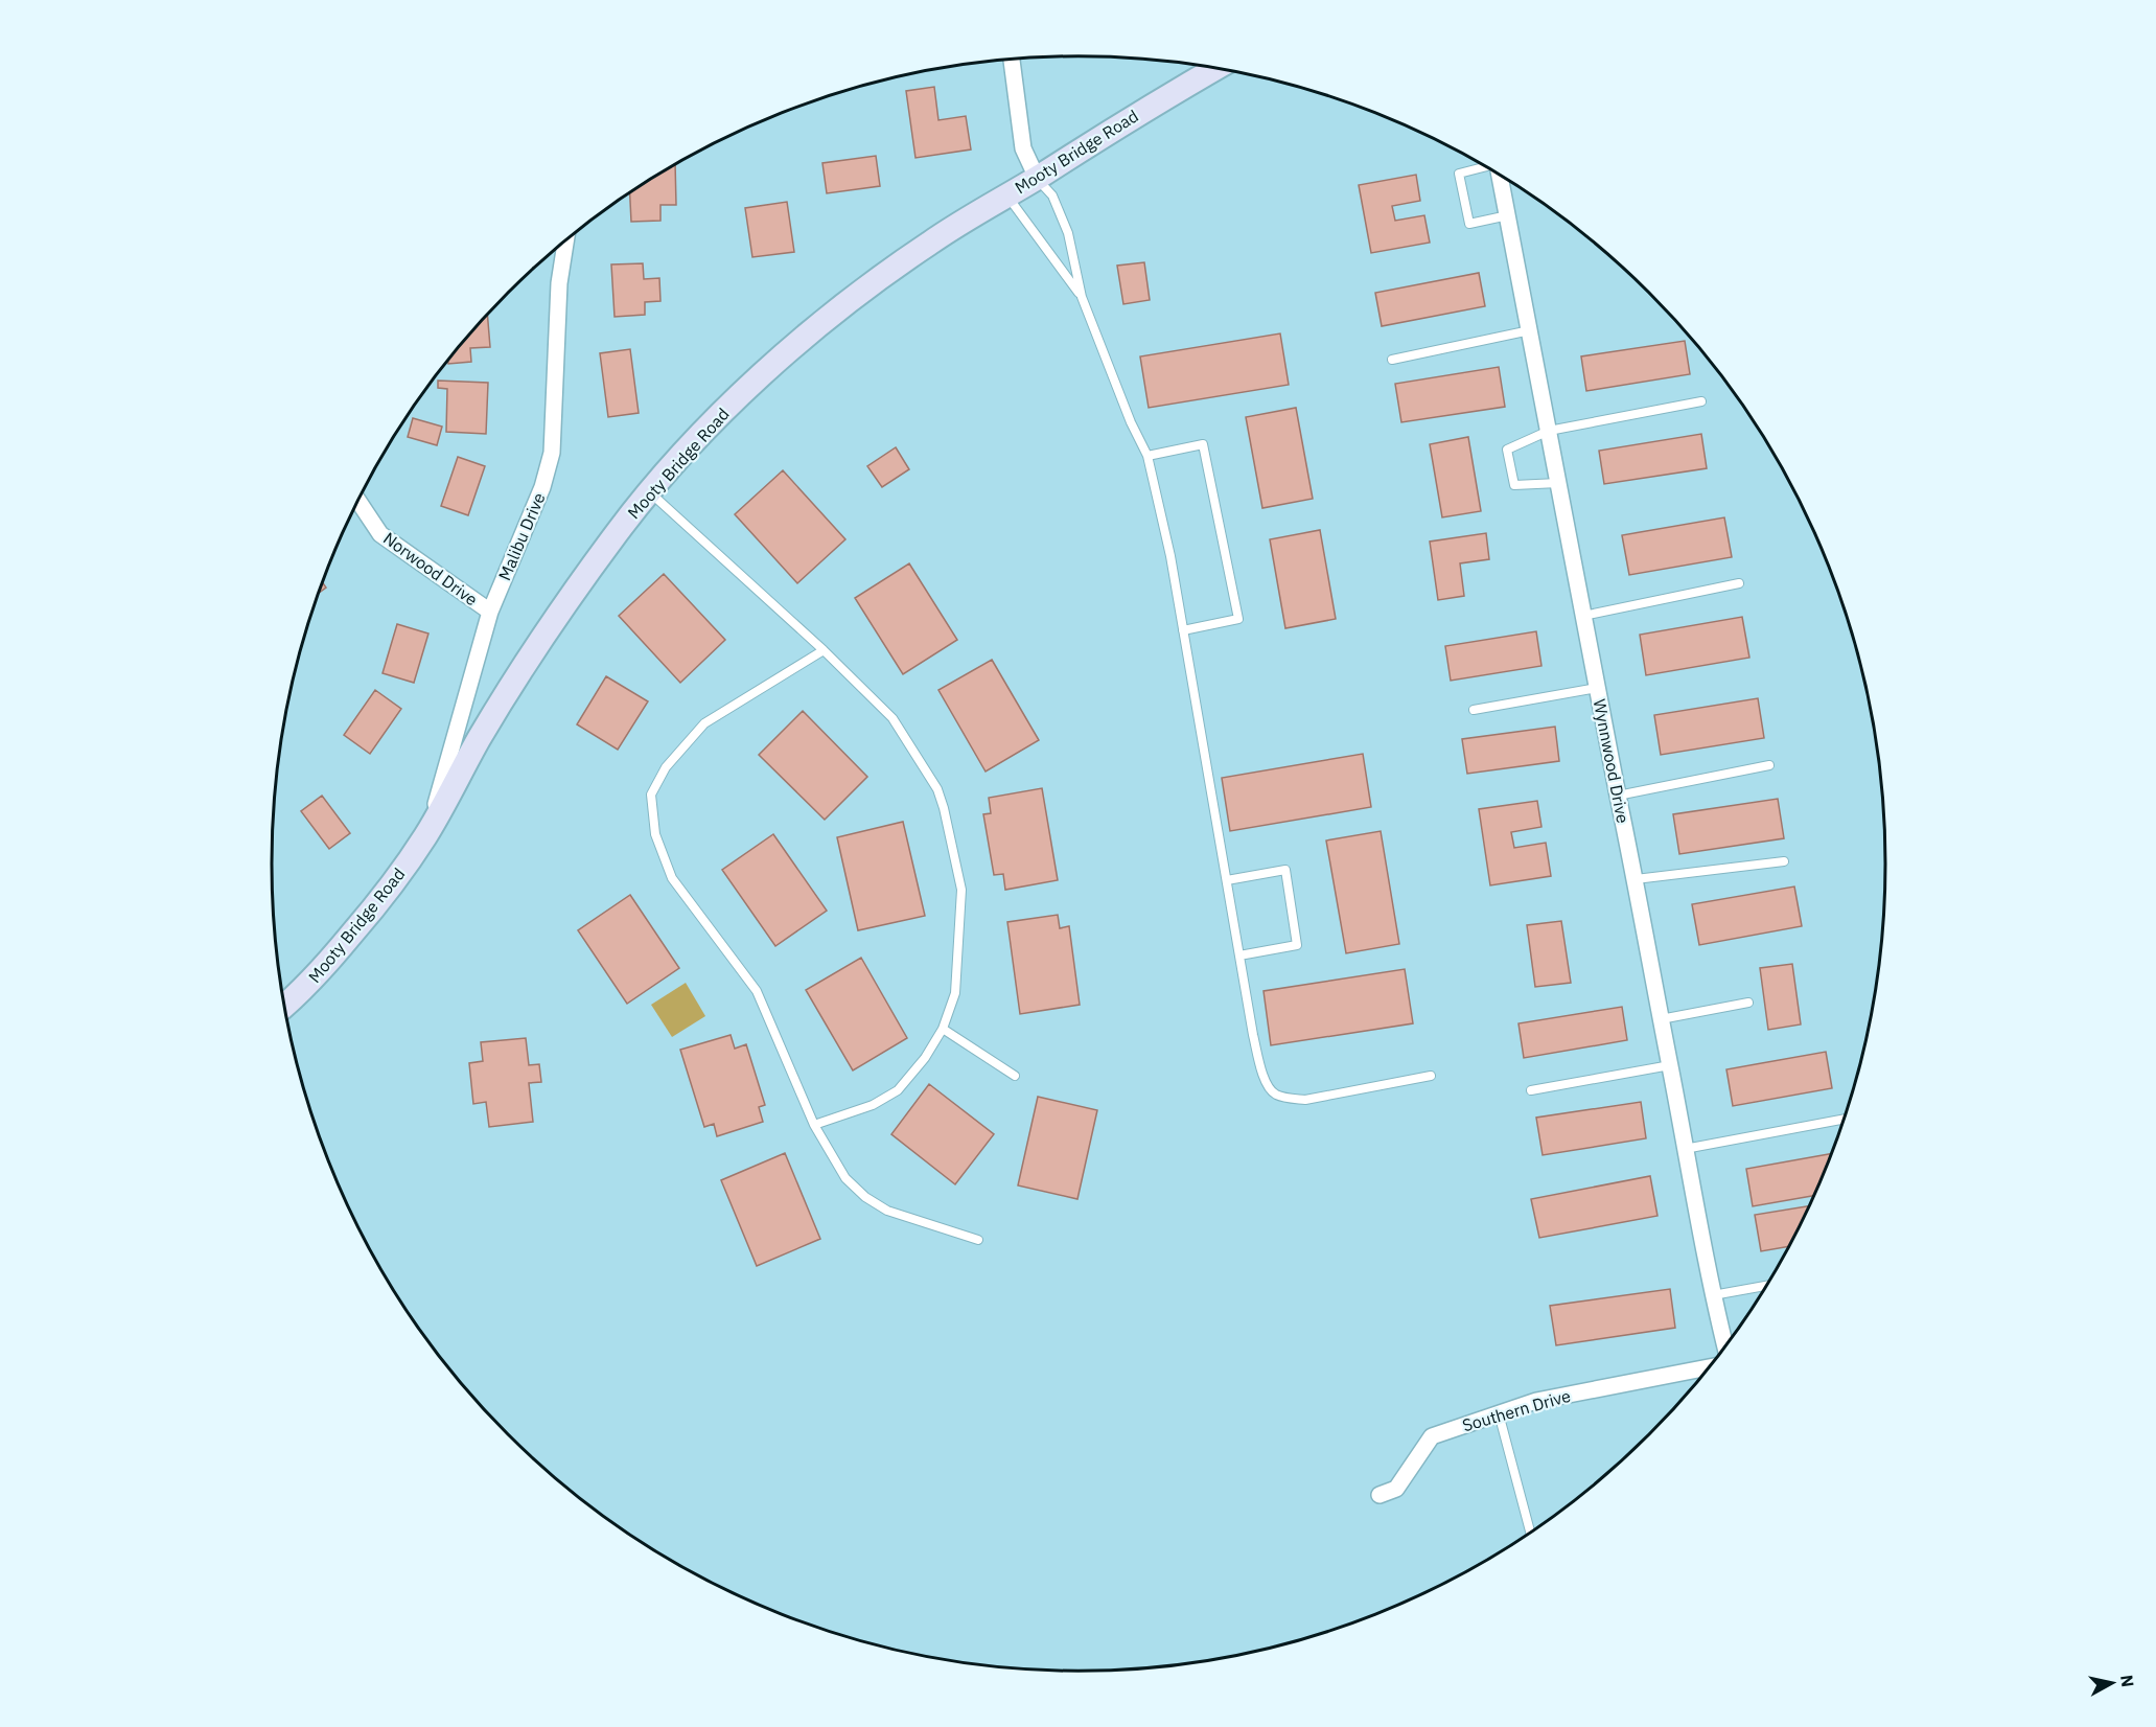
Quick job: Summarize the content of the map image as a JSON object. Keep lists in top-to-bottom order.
{
  "streets": {
    "main road": ["Mooty Bridge Road"],
    "street": [
      "Malibu Drive",
      "Norwood Drive",
      "Wynnwood Drive",
      "Southern Drive"
    ]
  },
  "crossings": [
    ["Mooty Bridge Road", "Malibu Drive"],
    ["Malibu Drive", "Norwood Drive"]
  ],
  "north": "right"
}
